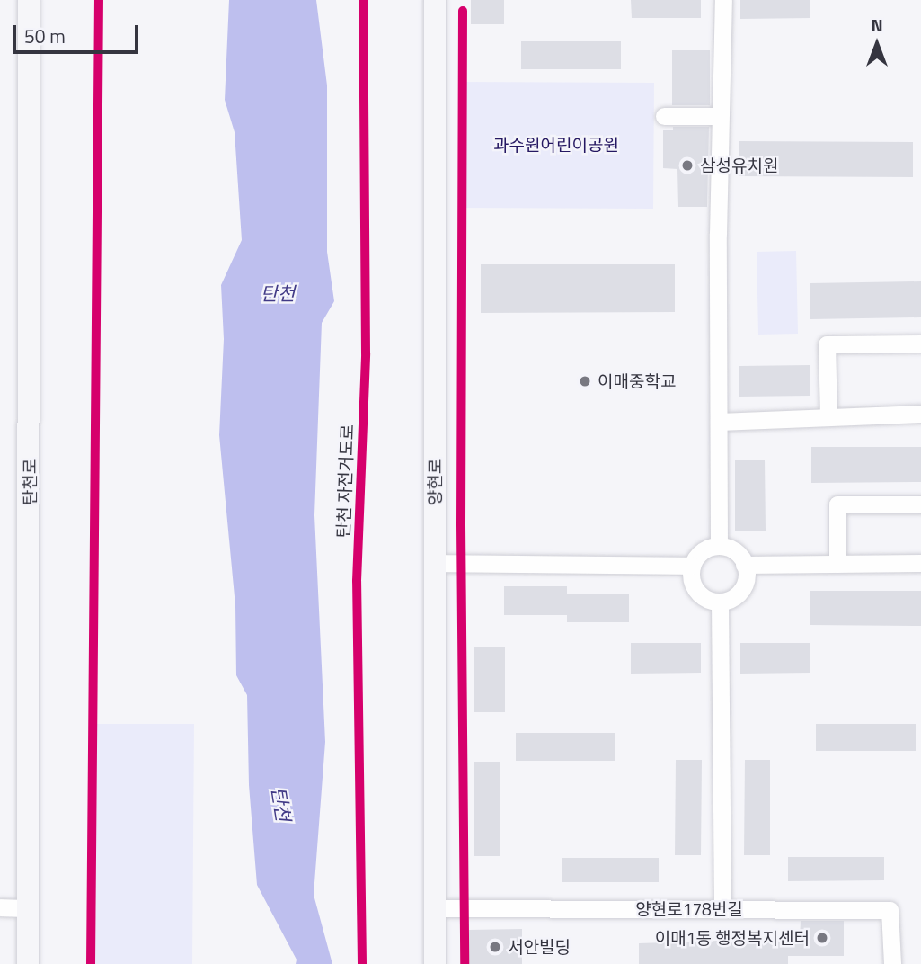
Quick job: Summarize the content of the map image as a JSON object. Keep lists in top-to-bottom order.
{
  "streets": {
    "main road": ["탄천로", "양현로"],
    "street": ["양현로178번길"],
    "cycle path": ["탄천 자전거도로"]
  },
  "crossings": [
    ["양현로", "양현로178번길"]
  ],
  "water": ["탄천"],
  "parks": ["과수원어린이공원"],
  "places": [
    "삼성유치원",
    "이매중학교",
    "이매1동 행정복지센터",
    "서안빌딩"
  ],
  "scale_bar": "50 m",
  "north": "top"
}
